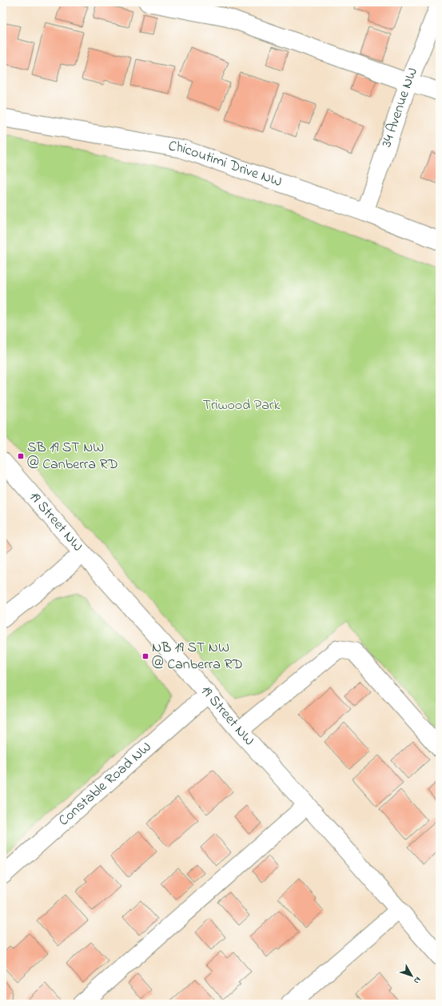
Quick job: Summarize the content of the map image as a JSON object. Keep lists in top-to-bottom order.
{
  "streets": {
    "street": [
      "34 Avenue NW",
      "Chicoutimi Drive NW",
      "19 Street NW",
      "Constable Road NW"
    ]
  },
  "crossings": [
    ["34 Avenue NW", "Chicoutimi Drive NW"],
    ["19 Street NW", "Constable Road NW"]
  ],
  "parks": ["Triwood Park"],
  "places": {
    "transit": ["SB 19 ST NW @ Canberra RD", "NB 19 ST NW @ Canberra RD"]
  },
  "north": "bottom right"
}
